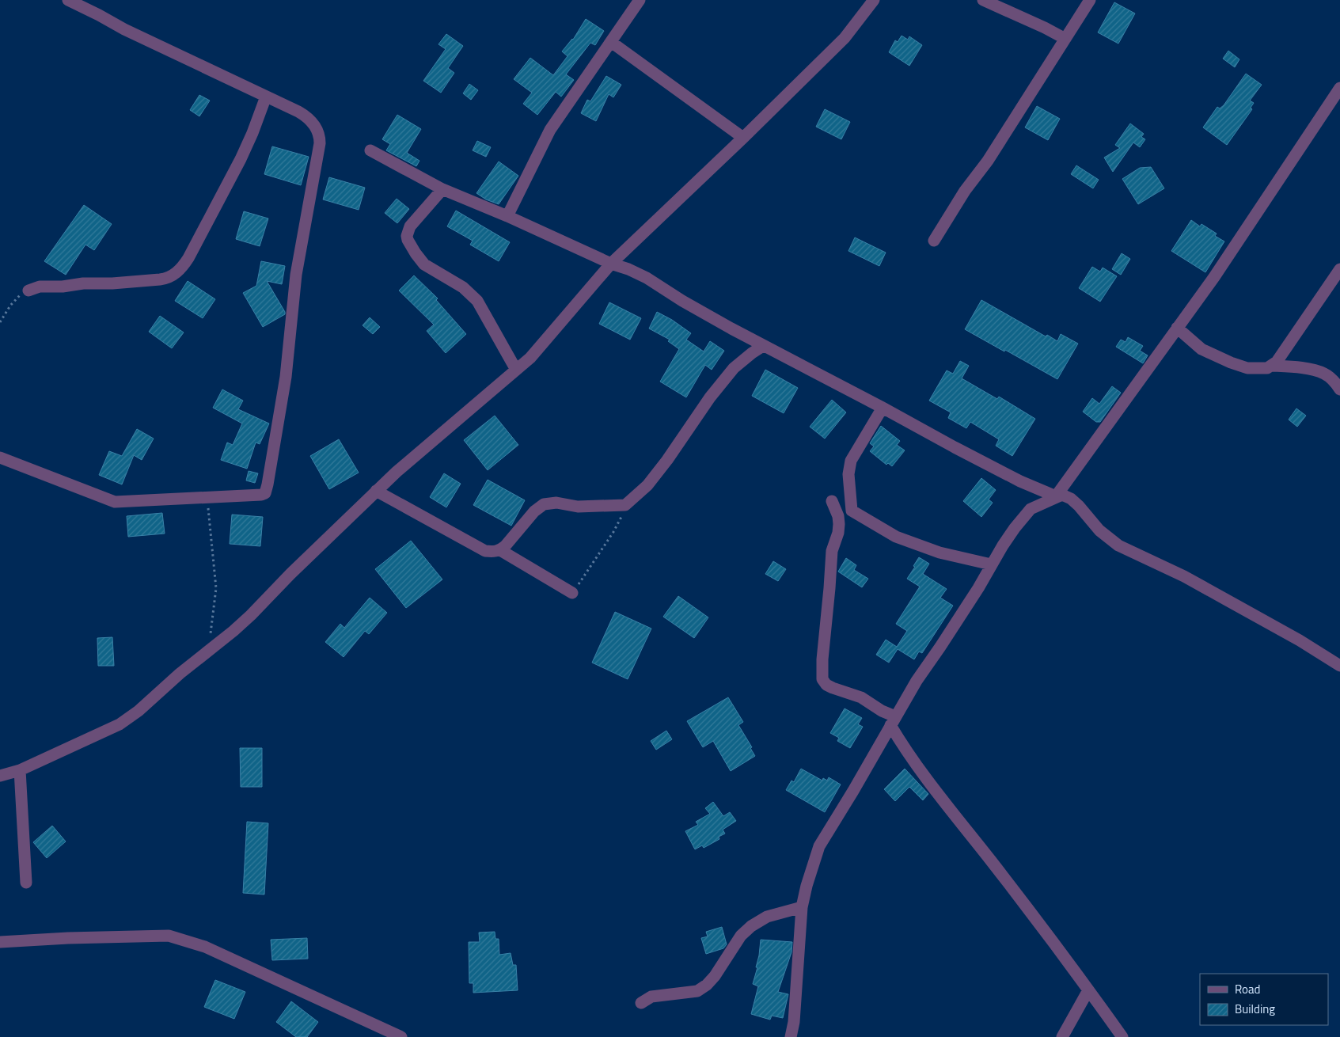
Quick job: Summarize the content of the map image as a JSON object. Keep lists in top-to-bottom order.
{
  "legend": ["Road", "Building"]
}
